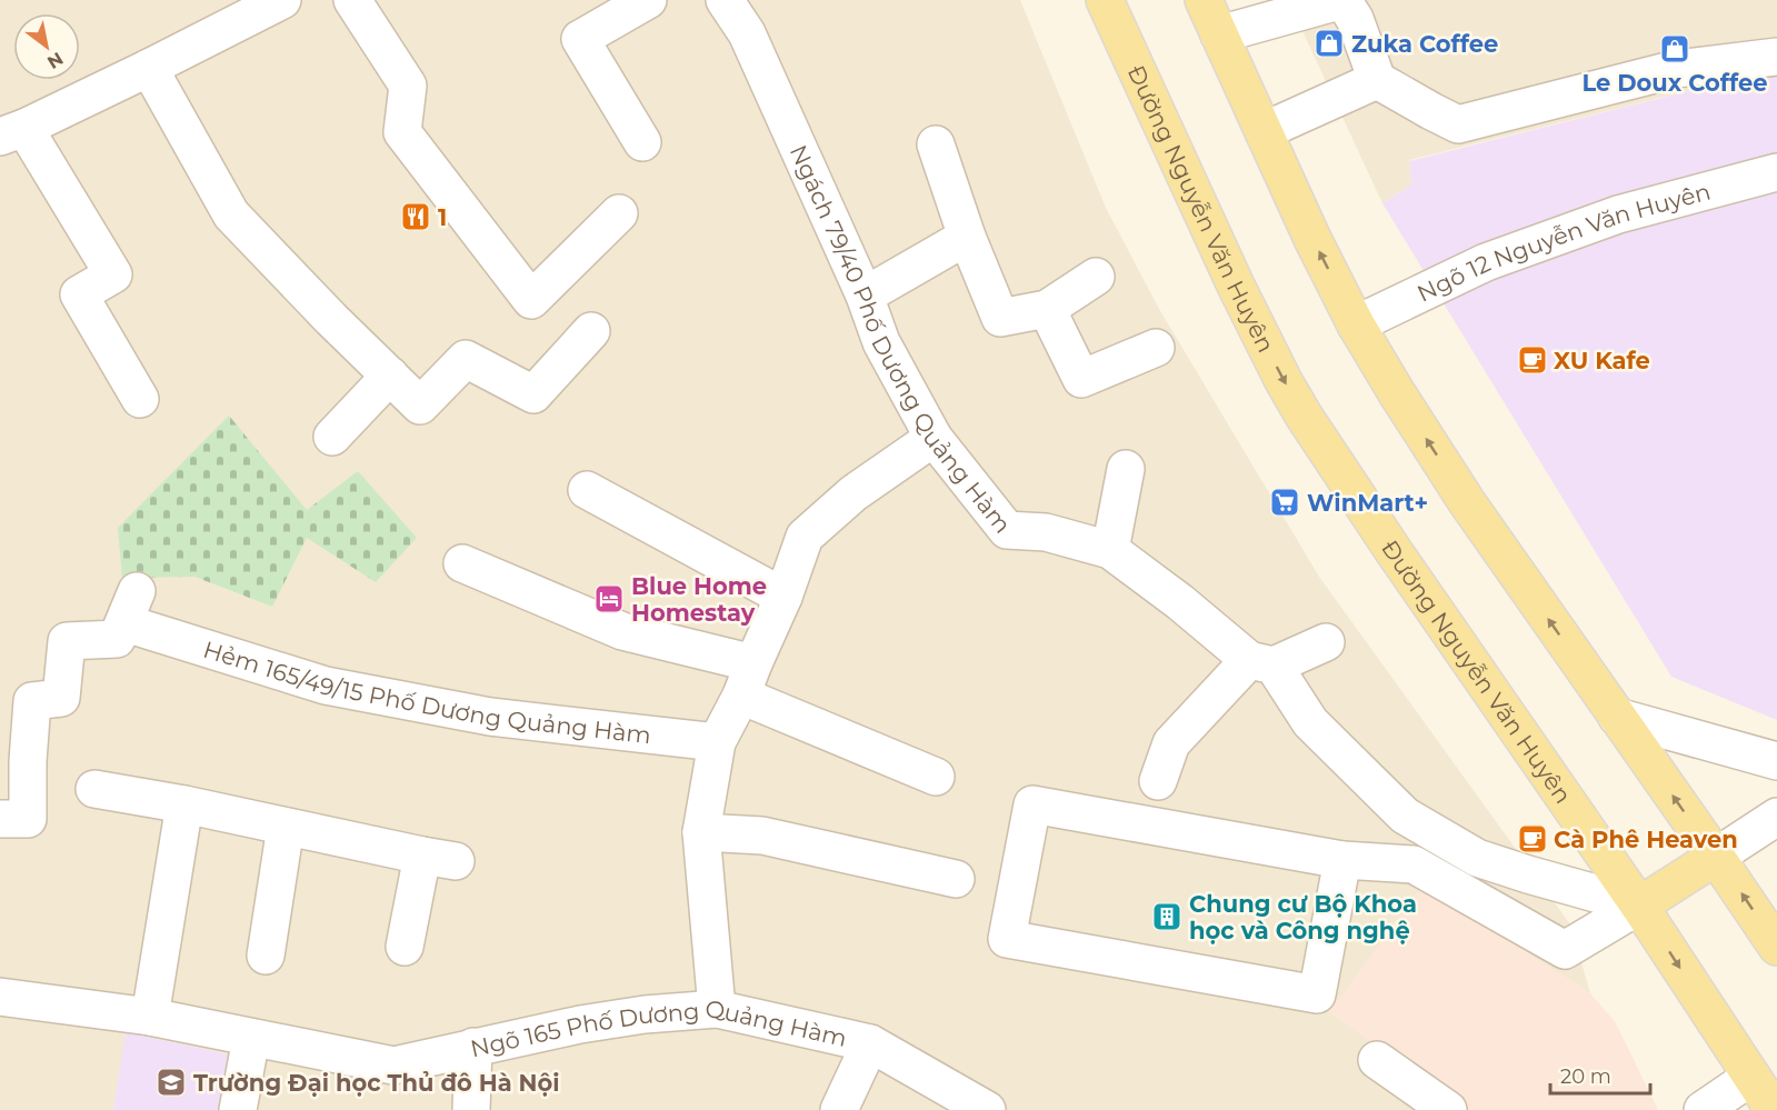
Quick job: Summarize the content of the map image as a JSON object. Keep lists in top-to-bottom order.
{
  "streets": {
    "main road": ["Đường Nguyễn Văn Huyên"],
    "street": [
      "Ngõ 12 Nguyễn Văn Huyên",
      "Ngách 79/40 Phố Dương Quảng Hàm",
      "Hẻm 165/49/15 Phố Dương Quảng Hàm",
      "Ngõ 165 Phố Dương Quảng Hàm"
    ]
  },
  "crossings": [
    ["Đường Nguyễn Văn Huyên", "Ngách 79/40 Phố Dương Quảng Hàm"]
  ],
  "places": {
    "shop": ["Zuka Coffee", "Le Doux Coffee"],
    "restaurant": ["1"],
    "cafe": ["XU Kafe", "Cà Phê Heaven"],
    "supermarket": ["WinMart+"],
    "hotel": ["Blue Home Homestay"],
    "building": ["Chung cư Bộ Khoa học và Công nghệ"],
    "school or university": ["Trường Đại học Thủ đô Hà Nội"]
  },
  "scale_bar": "20 m",
  "north": "bottom right"
}
